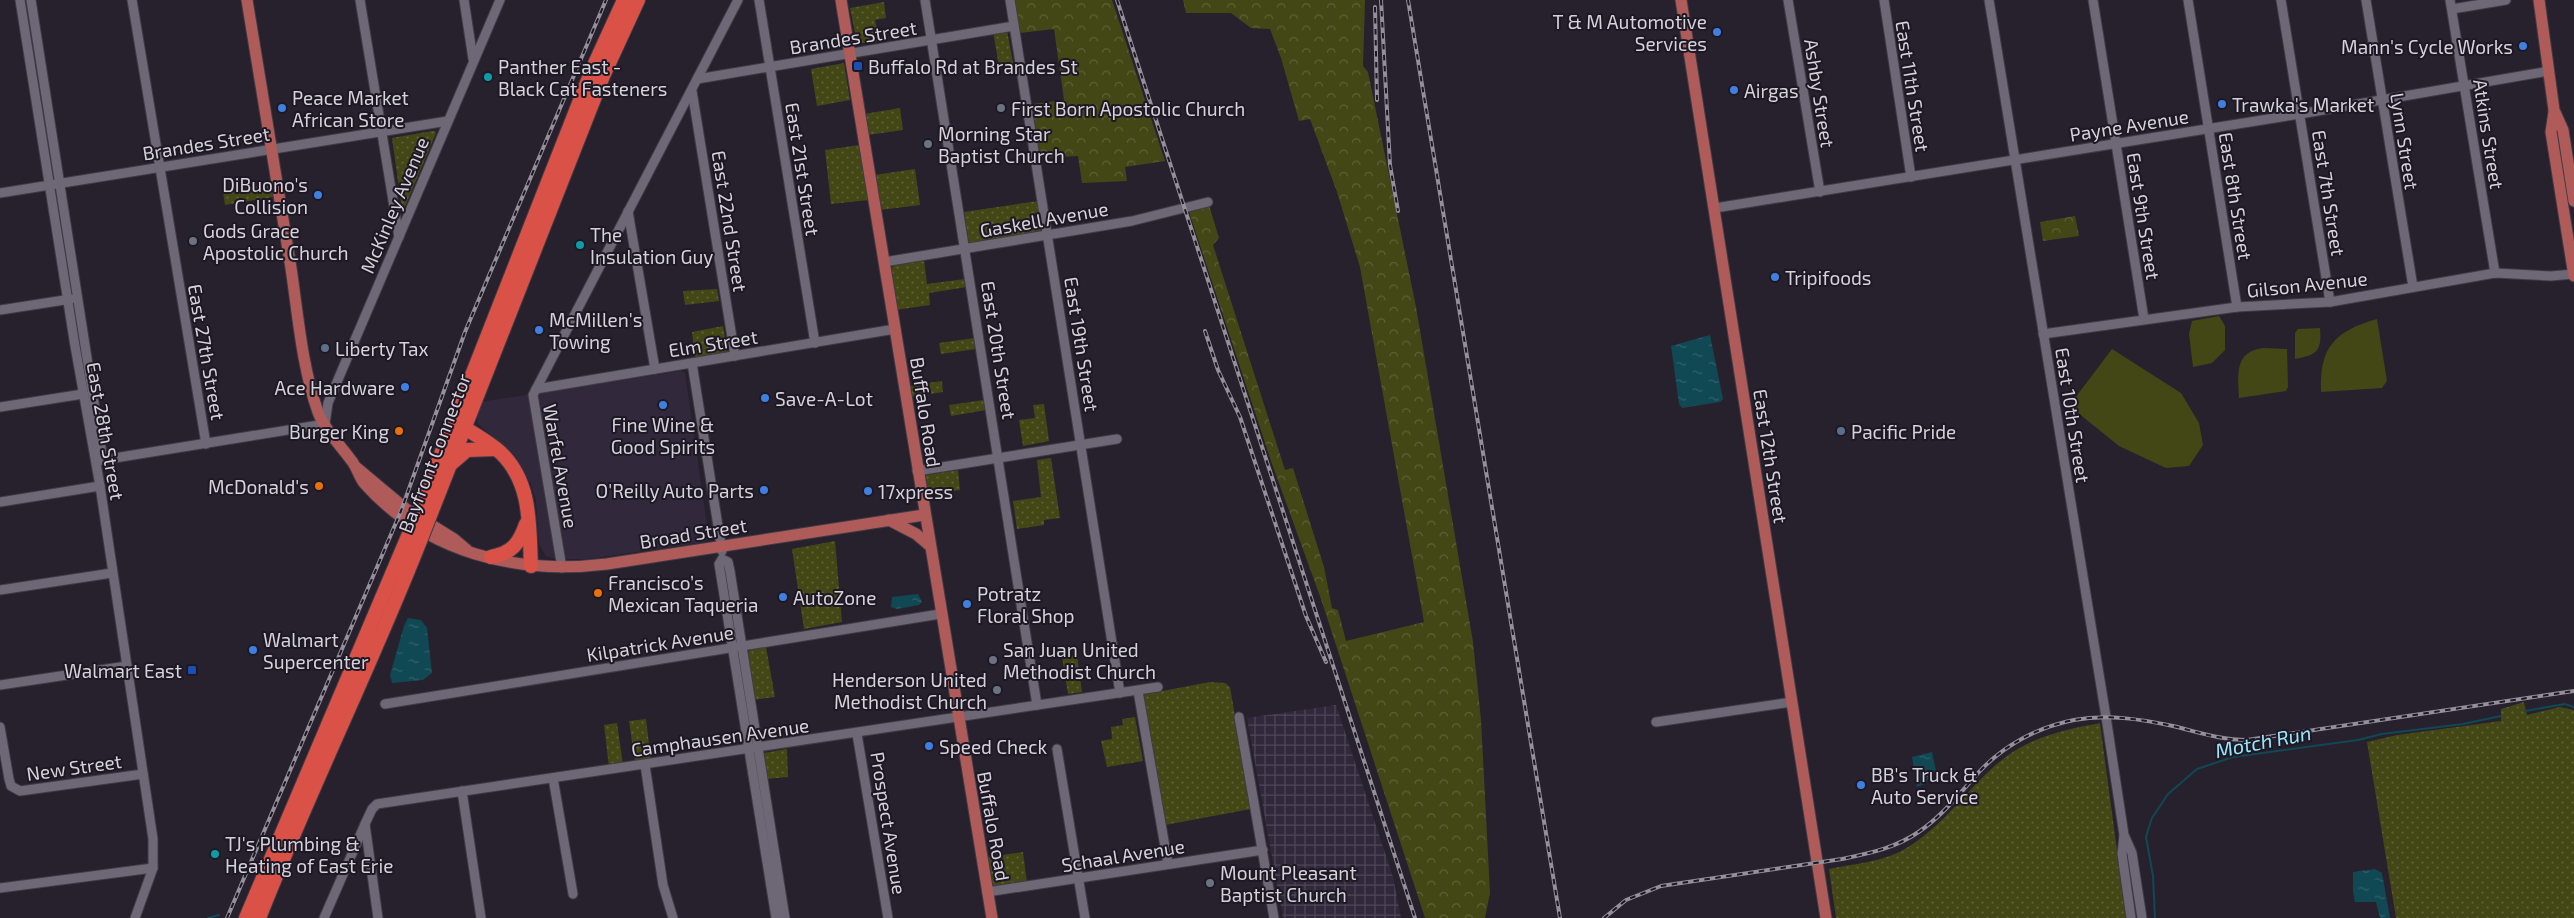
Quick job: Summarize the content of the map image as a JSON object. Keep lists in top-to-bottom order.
{
  "streets": {
    "highway": ["Bayfront Connector"],
    "main road": ["Buffalo Road", "East 12th Street", "Broad Street"],
    "street": [
      "Brandes Street",
      "East 11th Street",
      "Ashby Street",
      "Payne Avenue",
      "Atkins Street",
      "Lynn Street",
      "East 21st Street",
      "East 7th Street",
      "East 8th Street",
      "McKinley Avenue",
      "East 9th Street",
      "Gaskell Avenue",
      "East 22nd Street",
      "Gilson Avenue",
      "Elm Street",
      "East 19th Street",
      "East 20th Street",
      "East 27th Street",
      "East 10th Street",
      "East 28th Street",
      "Warfel Avenue",
      "Kilpatrick Avenue",
      "Camphausen Avenue",
      "New Street",
      "Prospect Avenue",
      "Schaal Avenue"
    ]
  },
  "crossings": [
    ["Brandes Street", "East 21st Street"],
    ["Brandes Street", "McKinley Avenue"],
    ["Brandes Street", "East 19th Street"],
    ["Brandes Street", "East 20th Street"],
    ["Brandes Street", "East 27th Street"],
    ["Brandes Street", "Buffalo Road"],
    ["Brandes Street", "East 28th Street"],
    ["Brandes Street", "Warfel Avenue"],
    ["Brandes Street", "Broad Street"],
    ["East 11th Street", "Payne Avenue"],
    ["Ashby Street", "Payne Avenue"],
    ["Payne Avenue", "Atkins Street"],
    ["Payne Avenue", "Lynn Street"],
    ["Payne Avenue", "East 7th Street"],
    ["Payne Avenue", "East 8th Street"],
    ["Payne Avenue", "East 9th Street"],
    ["Payne Avenue", "East 10th Street"],
    ["Payne Avenue", "East 12th Street"],
    ["Atkins Street", "Gilson Avenue"],
    ["Lynn Street", "Gilson Avenue"],
    ["East 21st Street", "Elm Street"],
    ["East 7th Street", "Gilson Avenue"],
    ["East 8th Street", "Gilson Avenue"],
    ["McKinley Avenue", "Broad Street"],
    ["East 9th Street", "Gilson Avenue"],
    ["Gaskell Avenue", "East 19th Street"],
    ["Gaskell Avenue", "East 20th Street"],
    ["Gaskell Avenue", "Buffalo Road"],
    ["East 22nd Street", "Elm Street"],
    ["East 22nd Street", "Warfel Avenue"],
    ["Gilson Avenue", "East 10th Street"],
    ["Elm Street", "Buffalo Road"],
    ["Elm Street", "Warfel Avenue"],
    ["East 19th Street", "Camphausen Avenue"],
    ["East 20th Street", "Camphausen Avenue"],
    ["Buffalo Road", "Broad Street"],
    ["Buffalo Road", "Kilpatrick Avenue"],
    ["Buffalo Road", "Camphausen Avenue"],
    ["Buffalo Road", "Schaal Avenue"],
    ["East 28th Street", "New Street"],
    ["Warfel Avenue", "Broad Street"],
    ["Camphausen Avenue", "Prospect Avenue"]
  ],
  "water": ["Motch Run"],
  "places": {
    "other": [
      "T & M Automotive Services",
      "Mann's Cycle Works",
      "Panther East - Black Cat Fasteners",
      "Airgas",
      "Trawka's Market",
      "Peace Market African Store",
      "First Born Apostolic Church",
      "Morning Star Baptist Church",
      "DiBuono's Collision",
      "Gods Grace Apostolic Church",
      "The Insulation Guy",
      "Tripifoods",
      "McMillen's Towing",
      "Liberty Tax",
      "Ace Hardware",
      "Save-A-Lot",
      "Fine Wine & Good Spirits",
      "Burger King",
      "Pacific Pride",
      "McDonald's",
      "O'Reilly Auto Parts",
      "17xpress",
      "Francisco’s Mexican Taqueria",
      "AutoZone",
      "Potratz Floral Shop",
      "Walmart Supercenter",
      "San Juan United Methodist Church",
      "Henderson United Methodist Church",
      "Speed Check",
      "BB's Truck & Auto Service",
      "TJ's Plumbing & Heating of East Erie",
      "Mount Pleasant Baptist Church"
    ],
    "transit": ["Buffalo Rd at Brandes St", "Walmart East"]
  }
}
